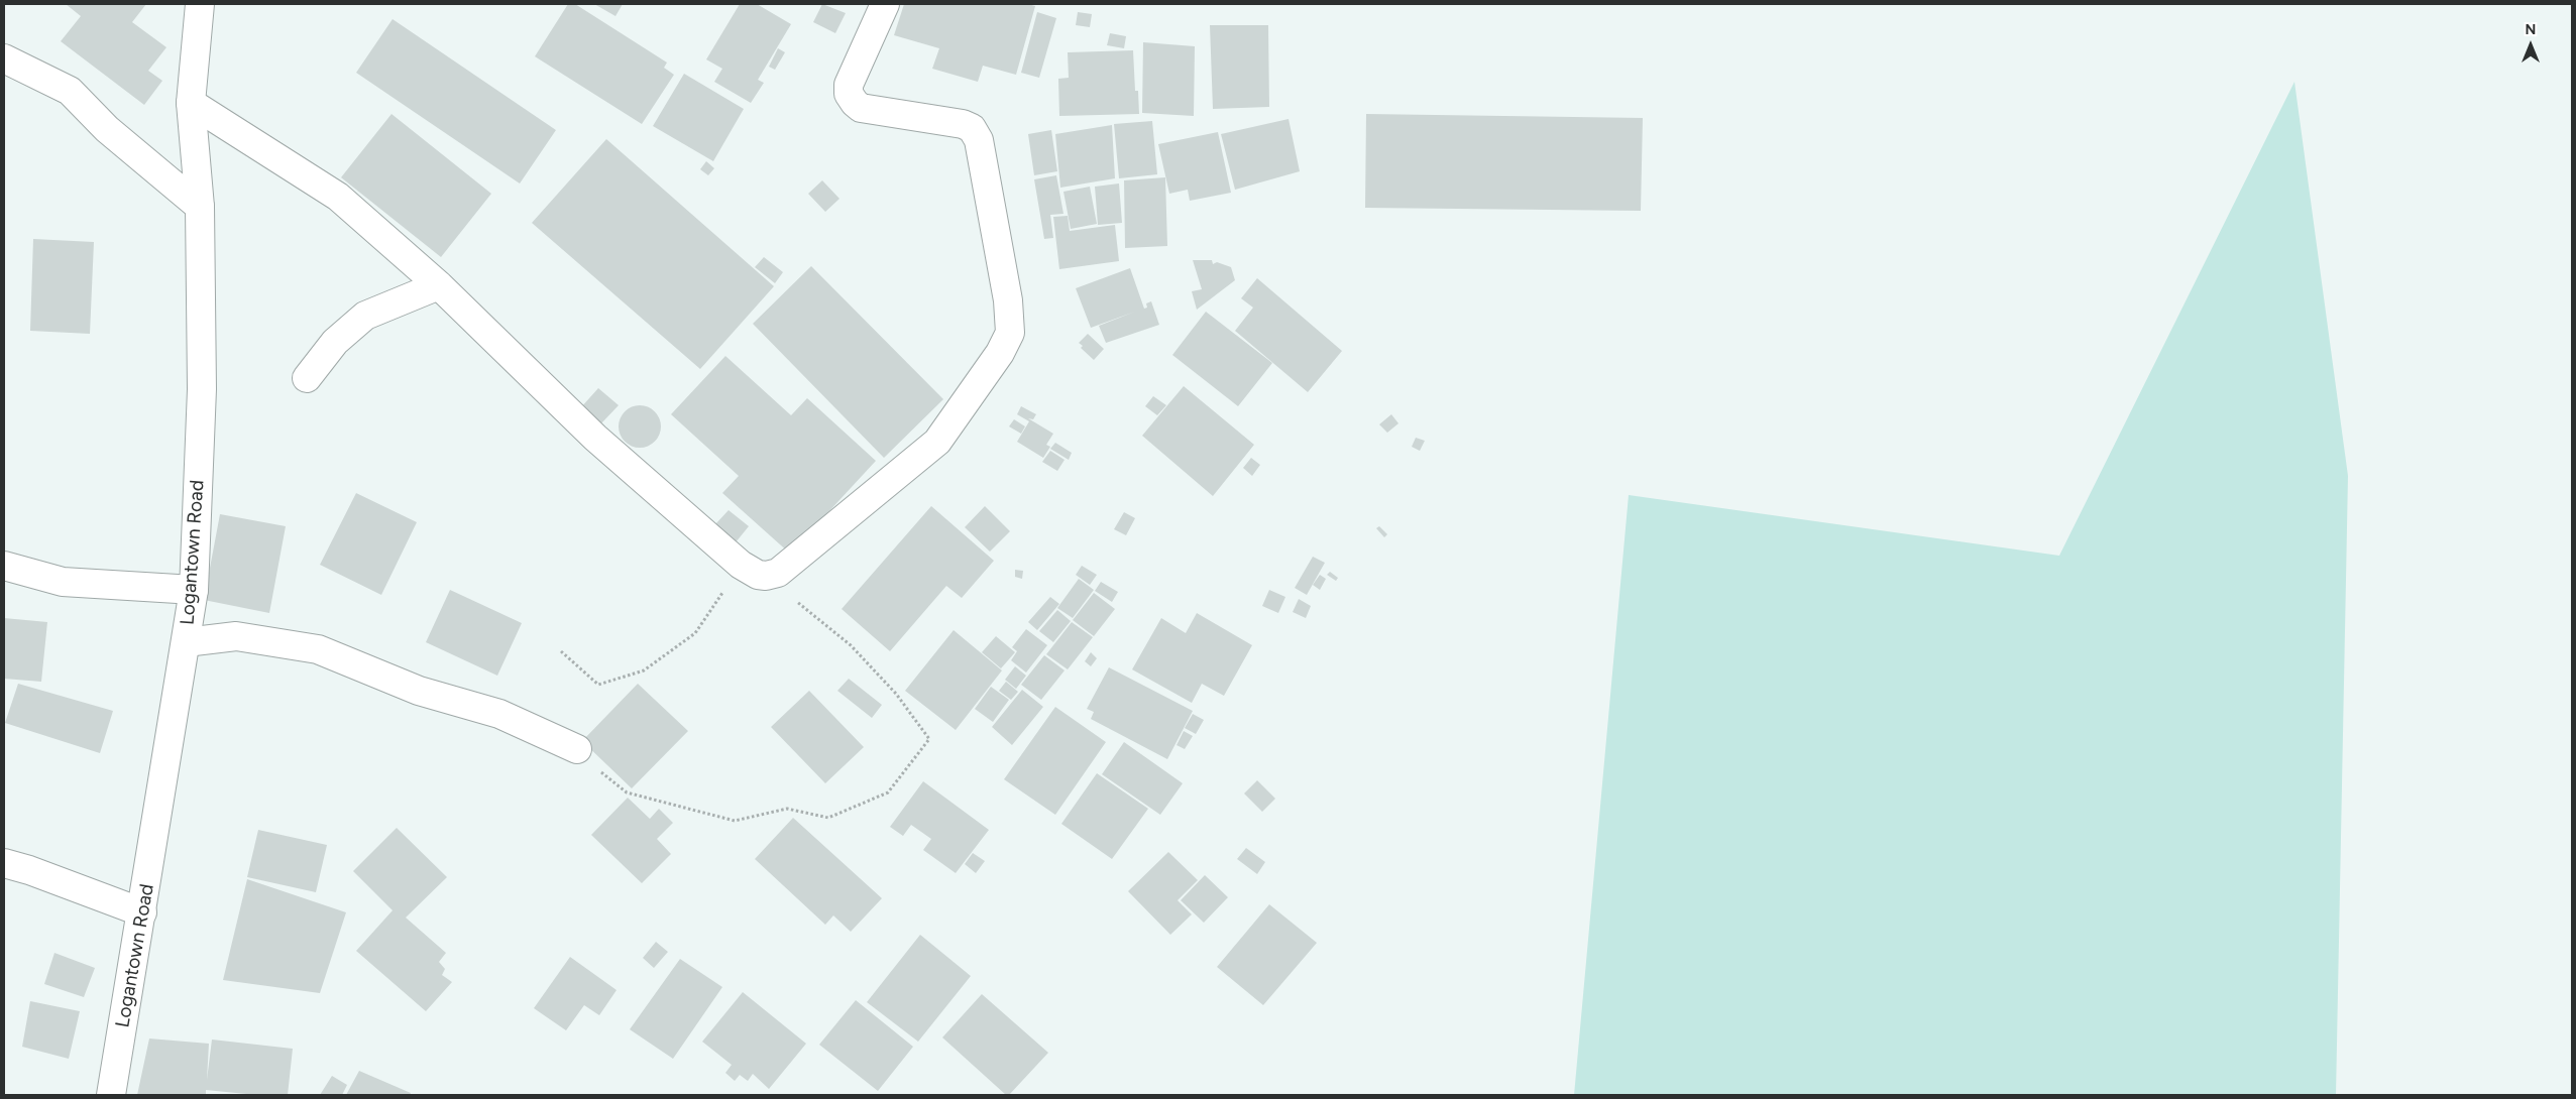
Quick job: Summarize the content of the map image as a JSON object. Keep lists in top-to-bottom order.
{
  "streets": {
    "street": ["Logantown Road"]
  },
  "north": "top"
}
